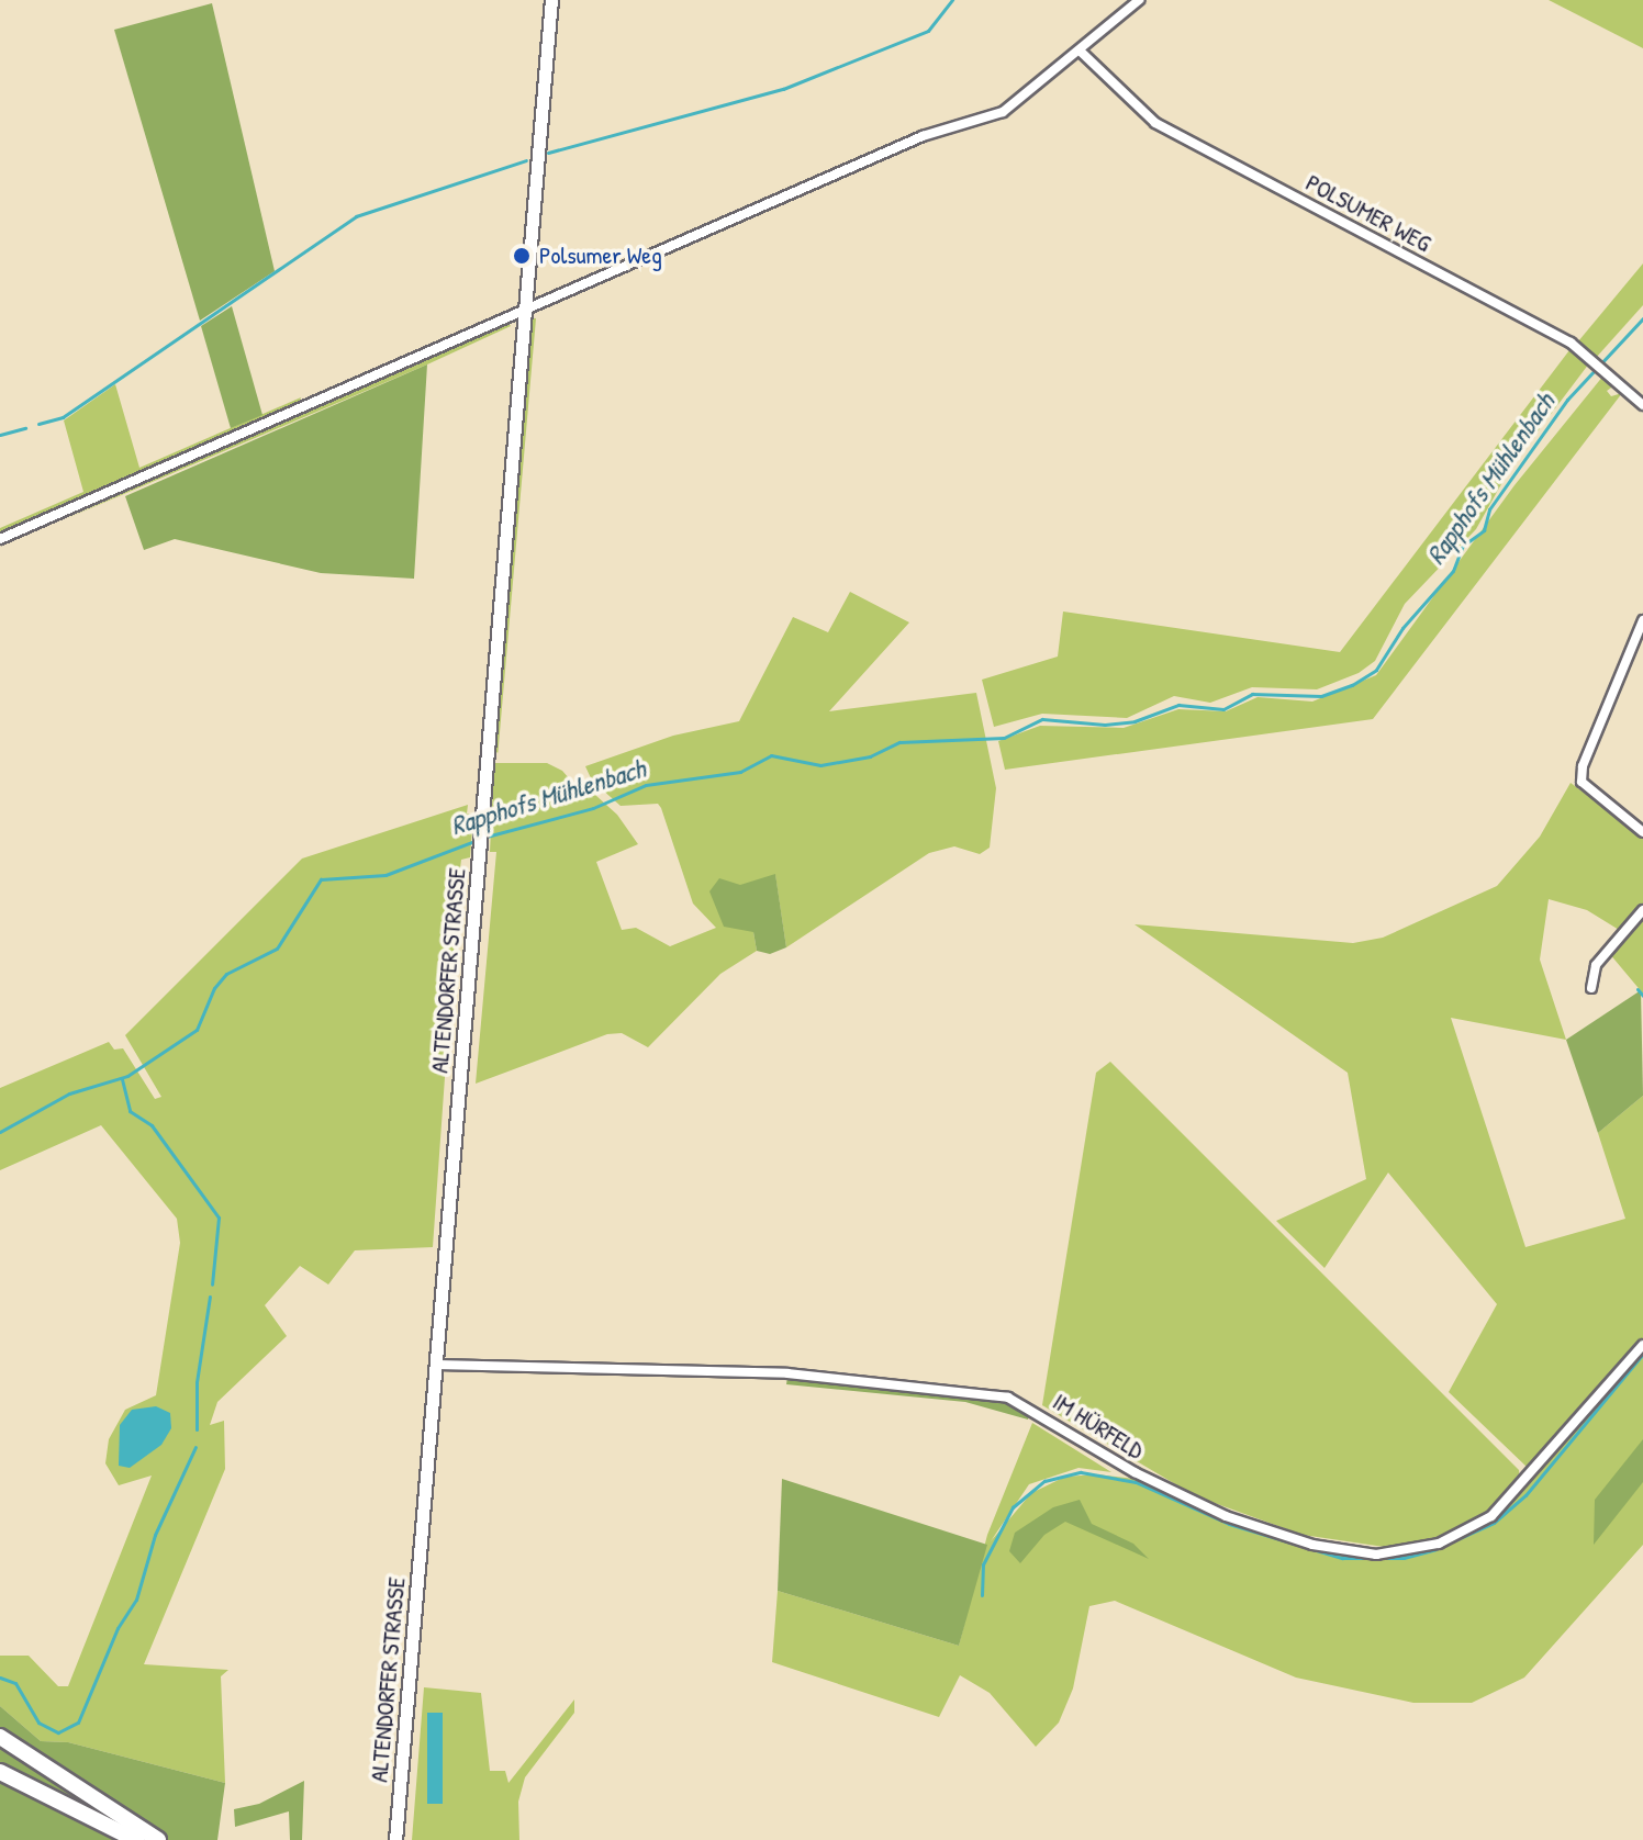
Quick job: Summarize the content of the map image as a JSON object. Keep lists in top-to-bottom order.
{
  "streets": {
    "street": ["POLSUMER WEG", "ALTENDORFER STRASSE", "IM HÜRFELD"]
  },
  "crossings": [
    ["ALTENDORFER STRASSE", "IM HÜRFELD"]
  ],
  "water": ["Rapphofs Mühlenbach"],
  "places": ["Polsumer Weg"]
}
